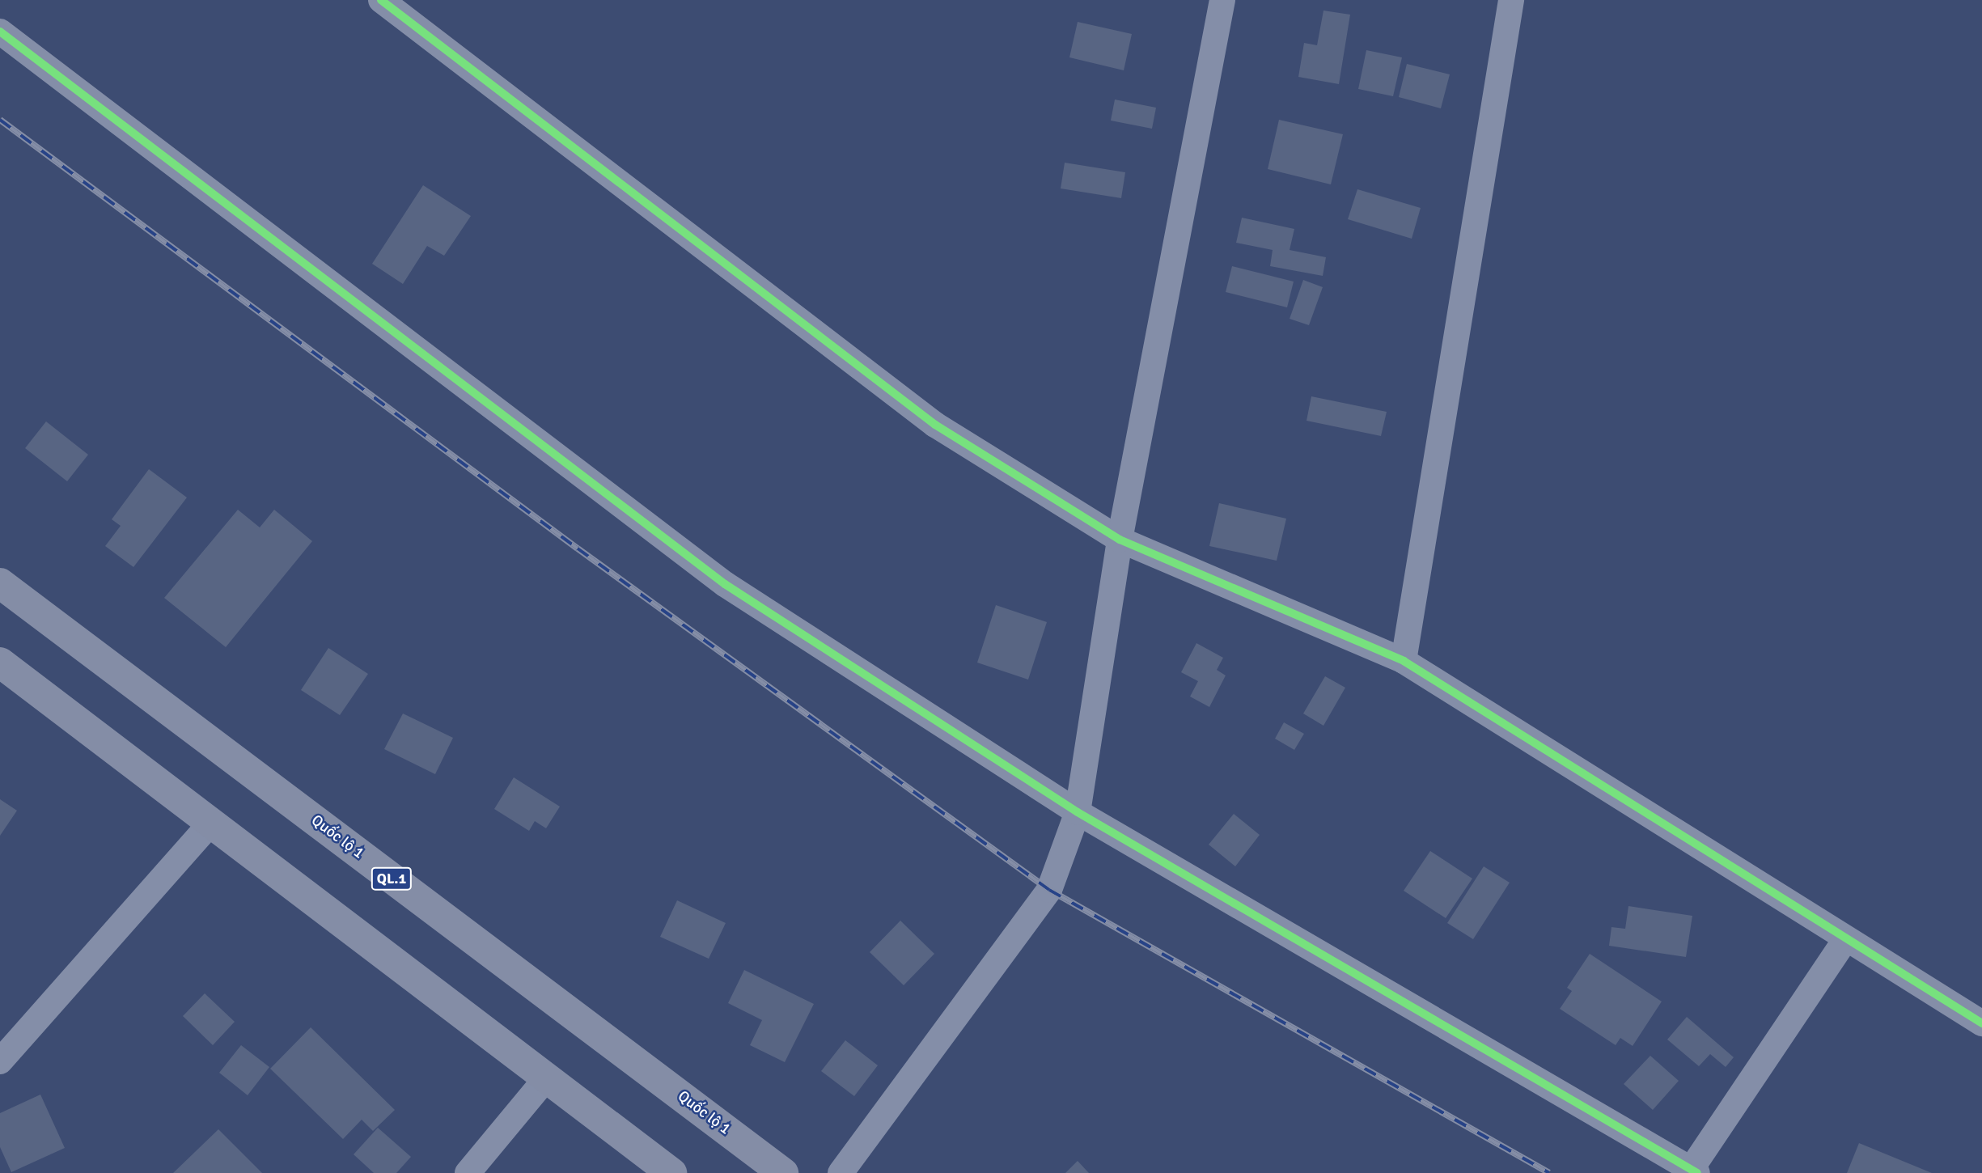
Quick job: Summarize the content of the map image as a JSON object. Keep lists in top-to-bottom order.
{
  "streets": {
    "highway": ["Quốc lộ 1", "QL.1"]
  }
}
